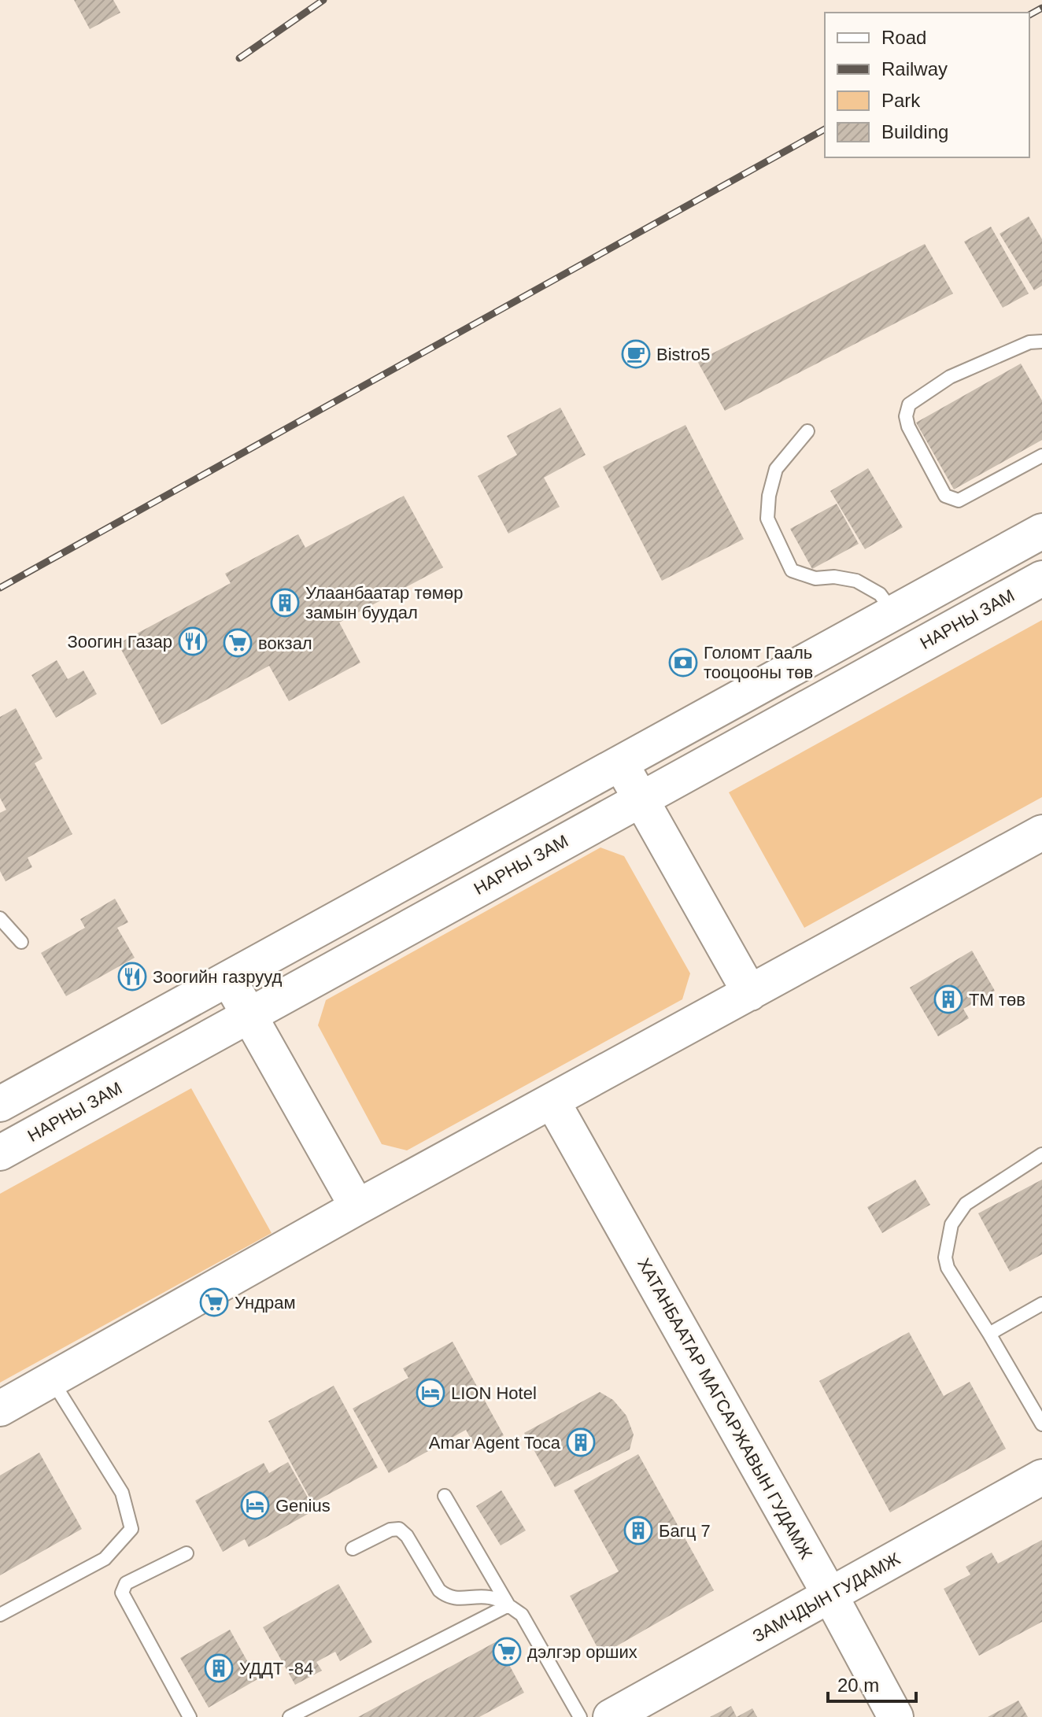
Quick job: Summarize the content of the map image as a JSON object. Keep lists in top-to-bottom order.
{
  "streets": {
    "street": ["НАРНЫ ЗАМ", "ХАТАНБААТАР МАГСАРЖАВЫН ГУДАМЖ", "ЗАМЧДЫН ГУДАМЖ"]
  },
  "crossings": [
    ["ХАТАНБААТАР МАГСАРЖАВЫН ГУДАМЖ", "ЗАМЧДЫН ГУДАМЖ"]
  ],
  "places": {
    "cafe": ["Bistro5"],
    "building": [
      "Улаанбаатар төмөр замын буудал",
      "TM төв",
      "Amar Agent Toca",
      "Багц 7",
      "УДДТ -84"
    ],
    "restaurant": ["Зоогин Газар", "Зоогийн газрууд"],
    "supermarket": ["вокзал", "Ундрам", "дэлгэр орших"],
    "bank": ["Голомт Гааль тооцооны төв"],
    "hotel": ["LION Hotel", "Genius"]
  },
  "legend": [
    "Road",
    "Railway",
    "Park",
    "Building"
  ],
  "scale_bar": "20 m"
}
